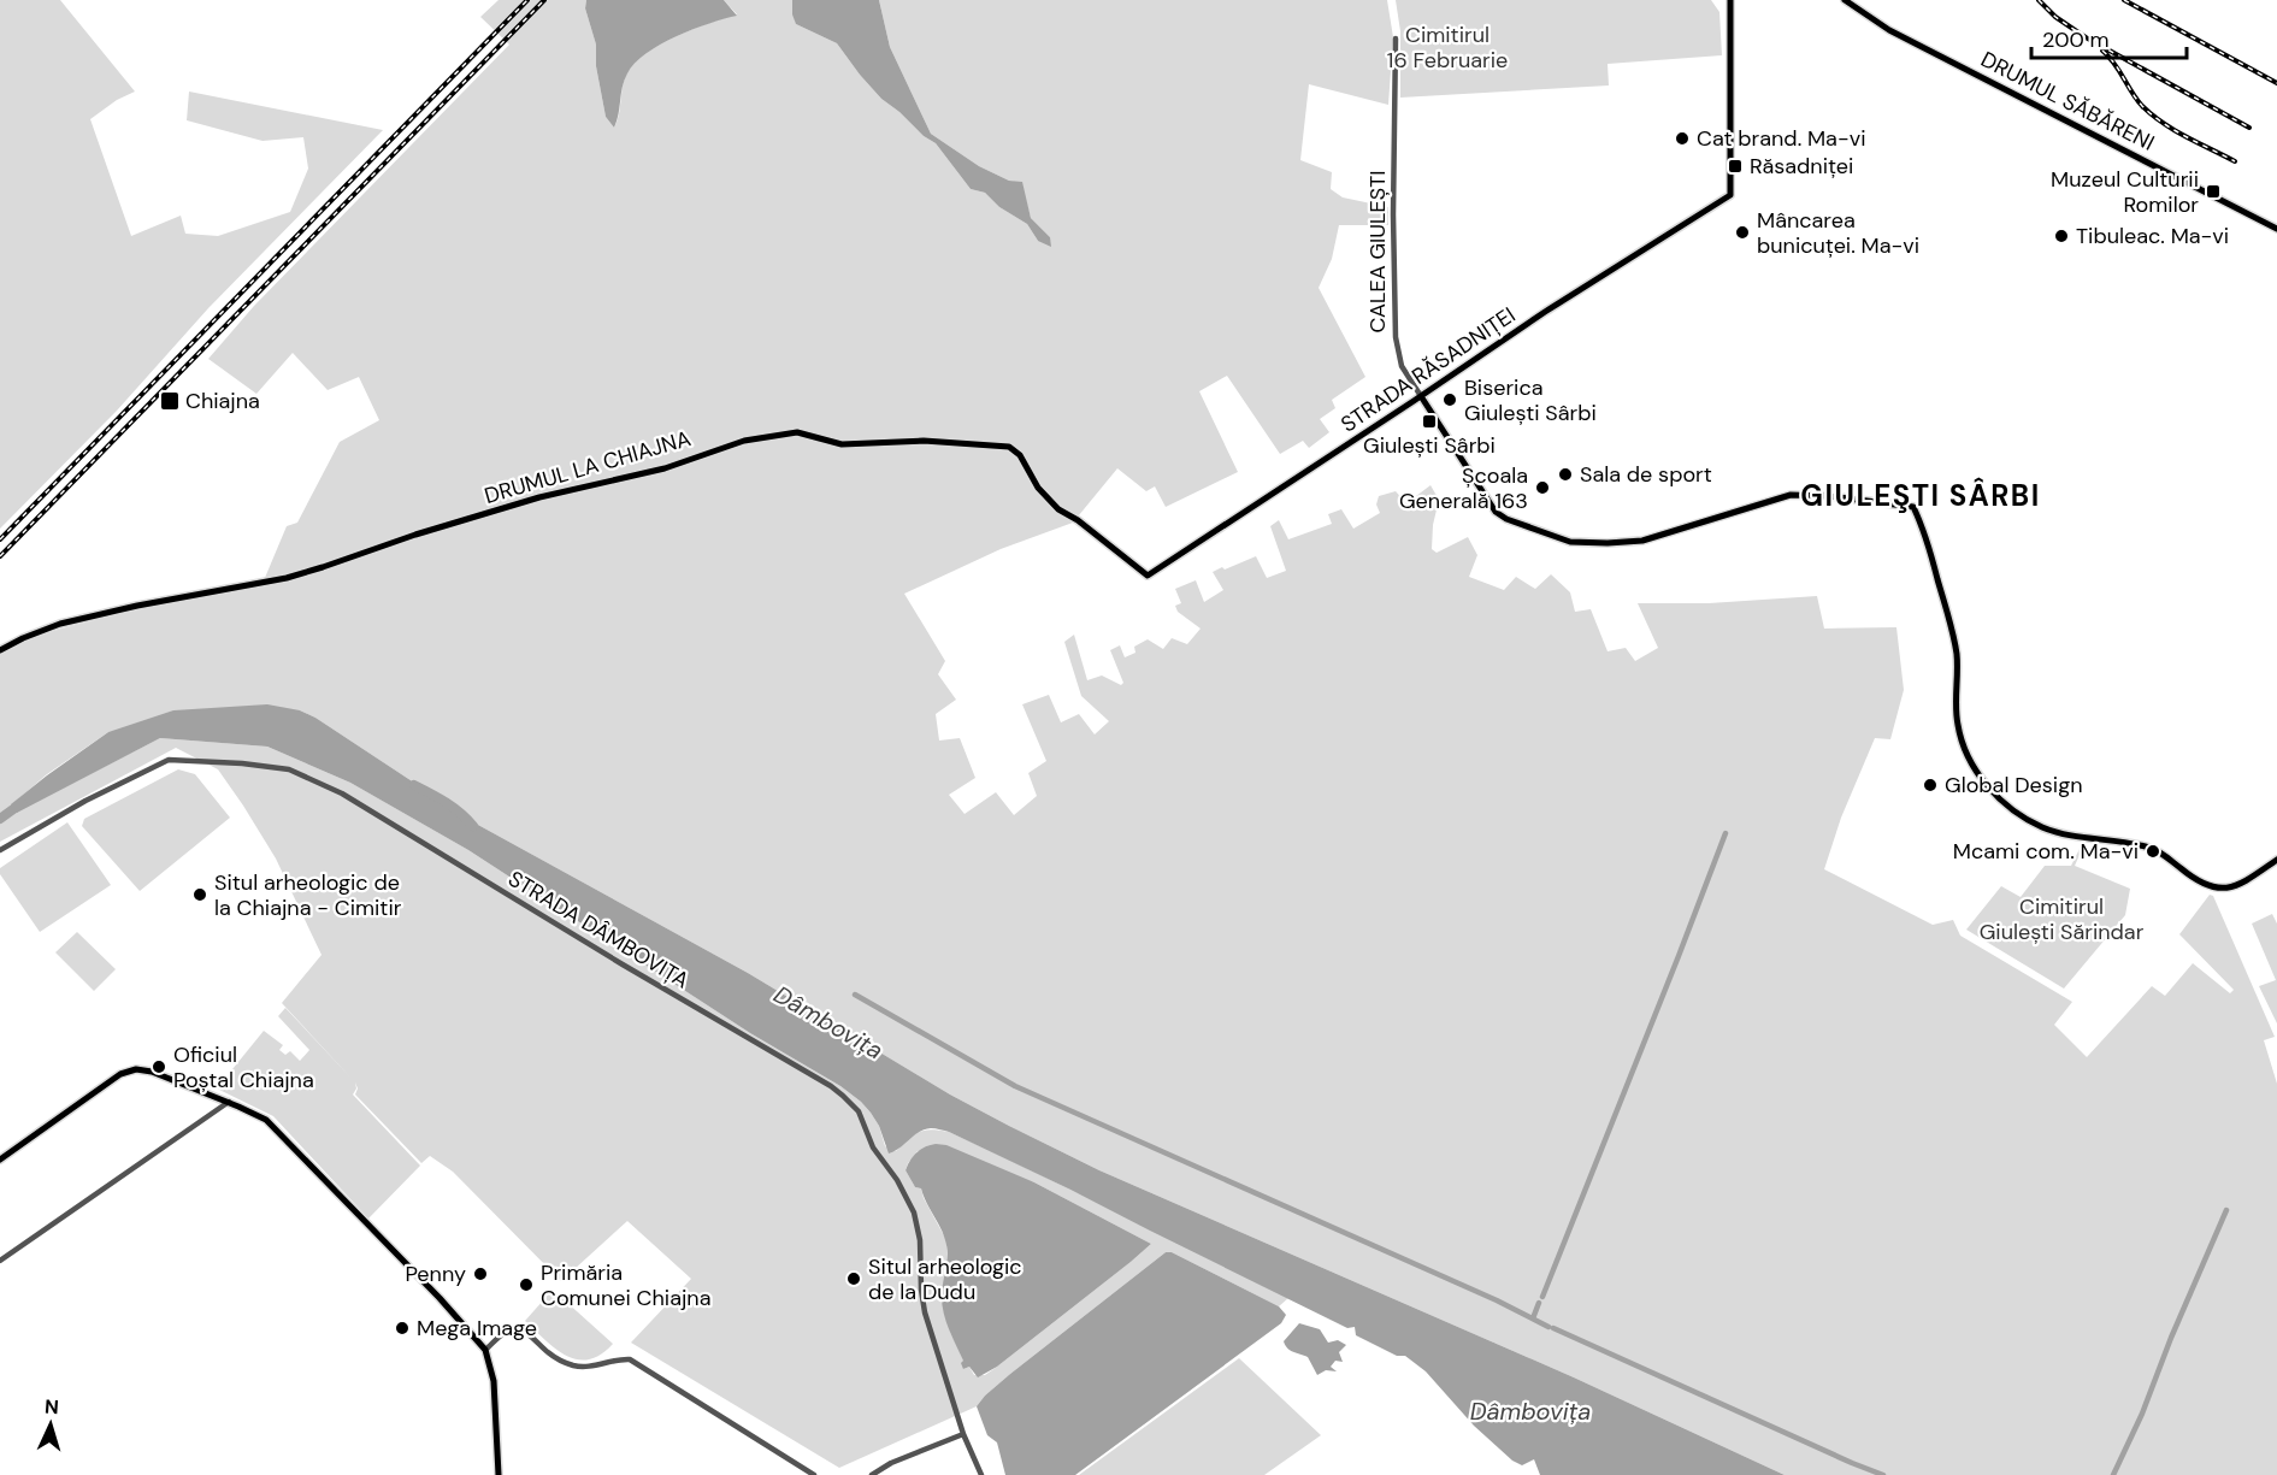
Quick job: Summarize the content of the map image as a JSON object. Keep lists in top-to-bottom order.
{
  "streets": {
    "main road": [
      "DRUMUL SĂBĂRENI",
      "CALEA GIULEȘTI",
      "STRADA RĂSADNIȚEI",
      "DRUMUL LA CHIAJNA"
    ],
    "street": ["STRADA DÂMBOVIȚA"]
  },
  "crossings": [
    ["CALEA GIULEȘTI", "STRADA RĂSADNIȚEI"],
    ["STRADA RĂSADNIȚEI", "DRUMUL LA CHIAJNA"]
  ],
  "districts": ["GIULEŞTI SÂRBI"],
  "water": ["Dâmbovița"],
  "parks": ["Cimitirul 16 Februarie", "Cimitirul Giulești Sărindar"],
  "places": {
    "other": [
      "Cat brand. Ma-vi",
      "Mâncarea bunicuței. Ma-vi",
      "Tibuleac. Ma-vi",
      "Biserica Giulești Sârbi",
      "Sala de sport",
      "Școala Generală 163",
      "Global Design",
      "Mcami com. Ma-vi",
      "Situl arheologic de la Chiajna - Cimitir",
      "Oficiul Poștal Chiajna",
      "Penny",
      "Situl arheologic de la Dudu",
      "Primăria Comunei Chiajna",
      "Mega Image"
    ],
    "transit": [
      "Răsadniței",
      "Muzeul Culturii Romilor",
      "Chiajna",
      "Giulești Sârbi"
    ]
  },
  "scale_bar": "200 m",
  "north": "top"
}
